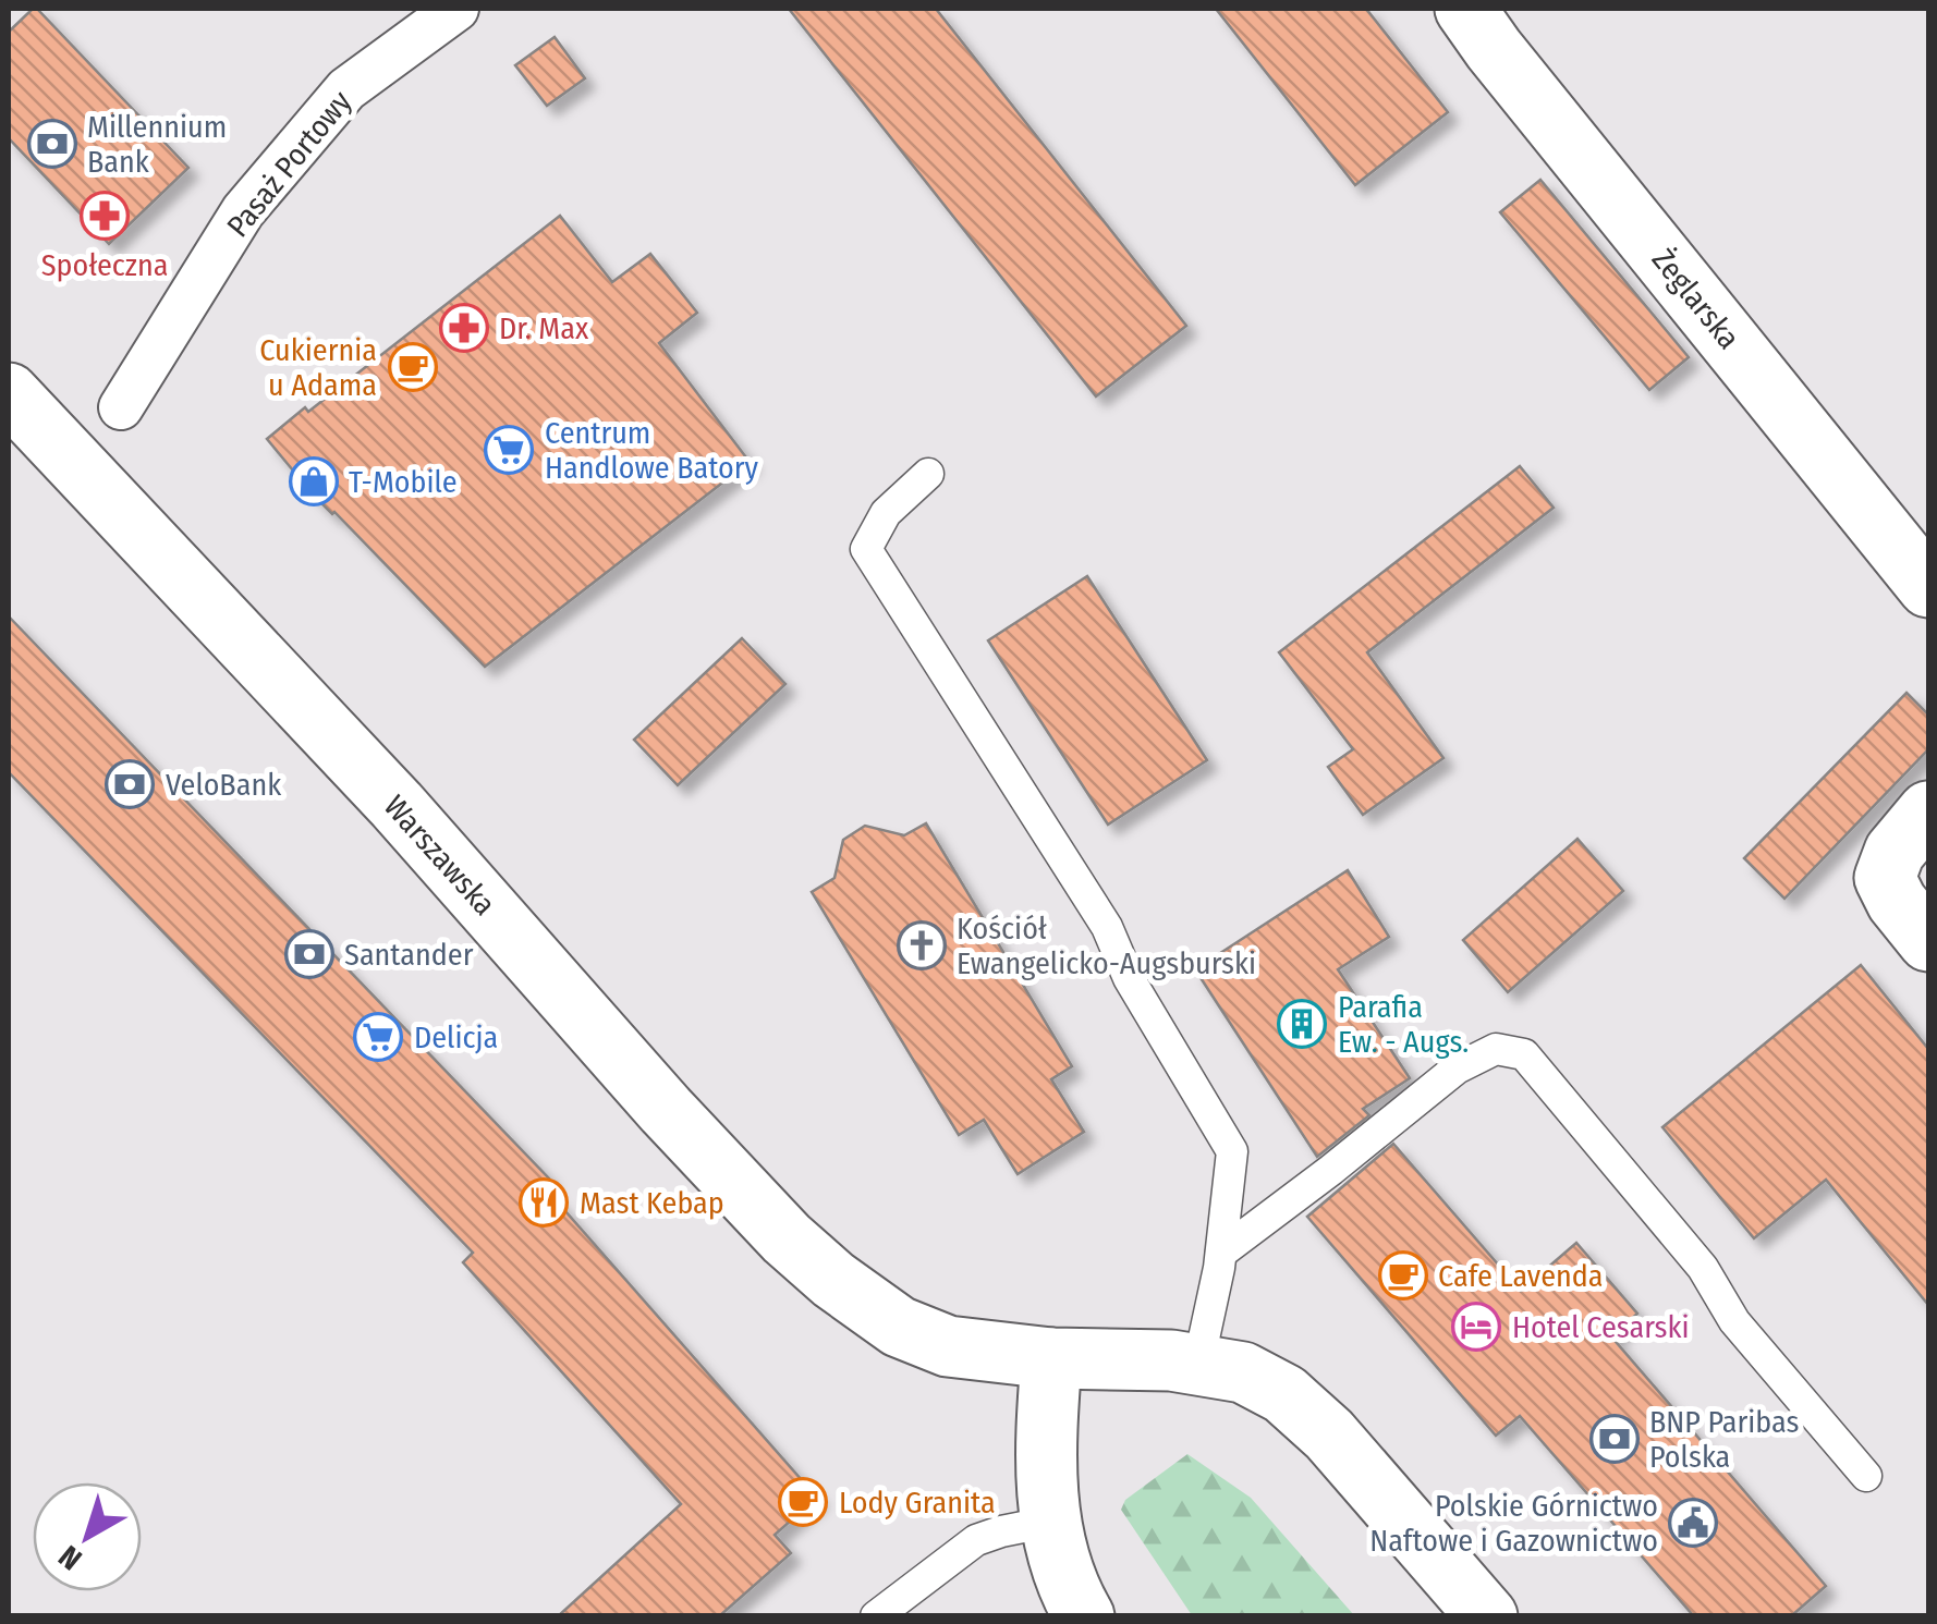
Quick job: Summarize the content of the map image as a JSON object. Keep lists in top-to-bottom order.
{
  "streets": {
    "street": ["Pasaż Portowy", "Żeglarska", "Warszawska"]
  },
  "places": {
    "bank": [
      "Millennium Bank",
      "VeloBank",
      "Santander",
      "BNP Paribas Polska"
    ],
    "pharmacy": ["Społeczna", "Dr. Max"],
    "cafe": ["Cukiernia u Adama", "Cafe Lavenda", "Lody Granita"],
    "supermarket": ["Centrum Handlowe Batory", "Delicja"],
    "shop": ["T-Mobile"],
    "church": ["Kościół Ewangelicko-Augsburski"],
    "building": ["Parafia Ew. - Augs."],
    "restaurant": ["Mast Kebap"],
    "hotel": ["Hotel Cesarski"],
    "public building": ["Polskie Górnictwo Naftowe i Gazownictwo"]
  },
  "north": "bottom left"
}
